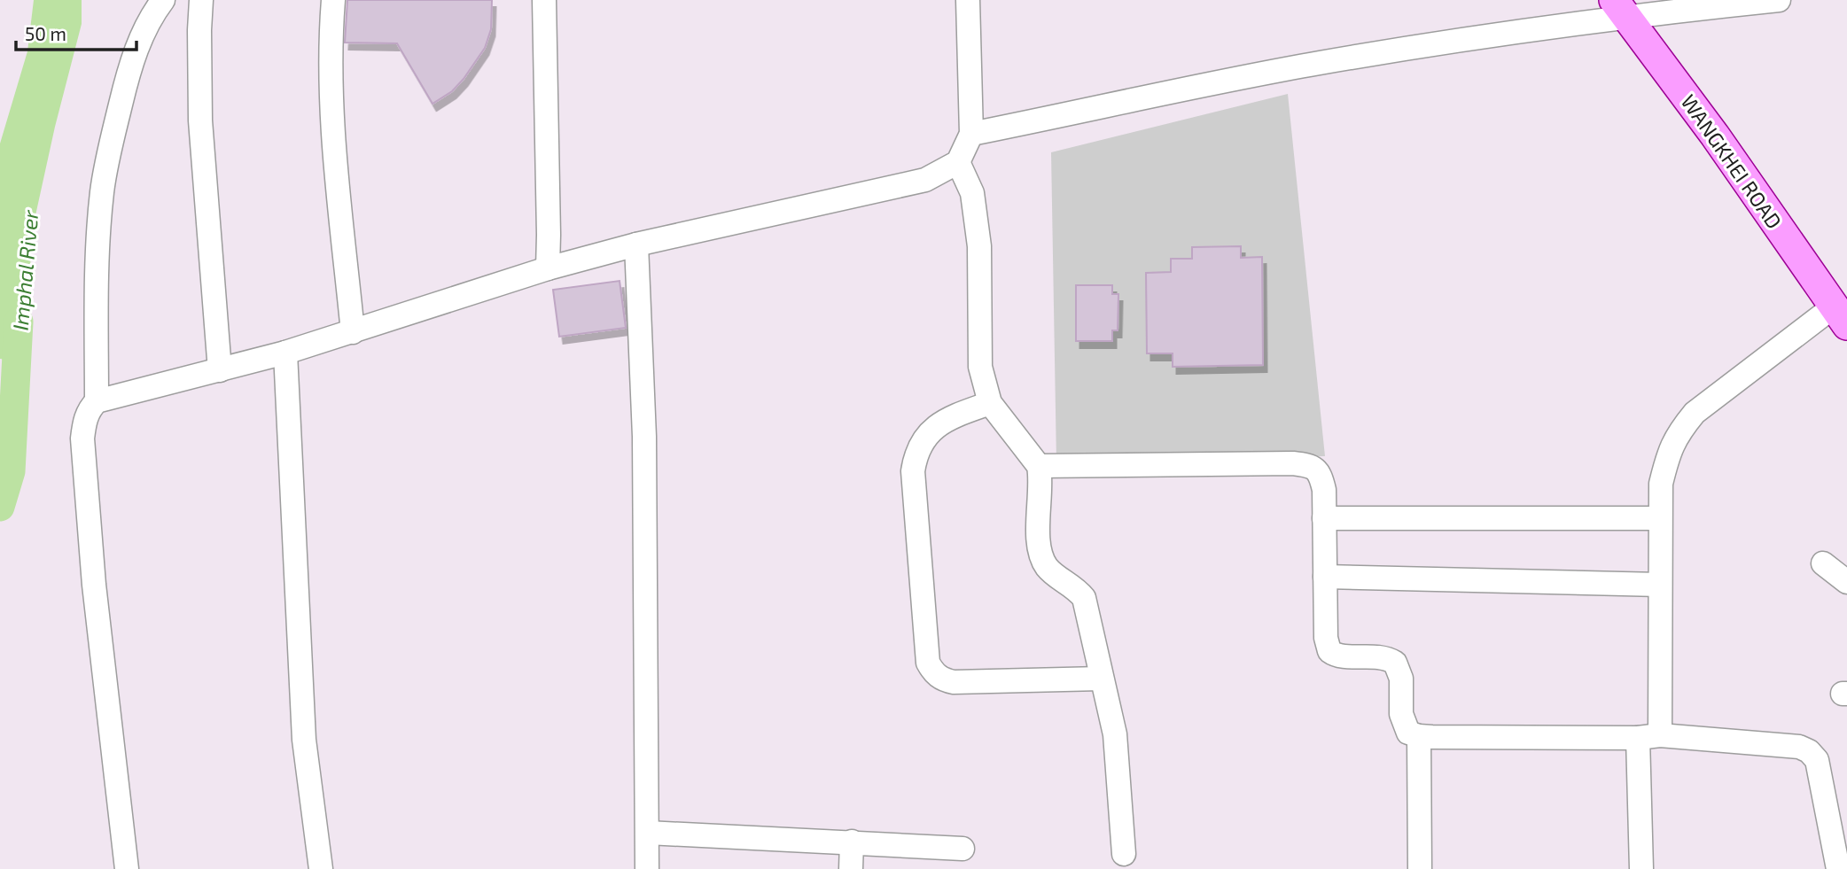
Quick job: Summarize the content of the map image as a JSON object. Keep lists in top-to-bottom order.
{
  "streets": {
    "main road": ["WANGKHEI ROAD"]
  },
  "water": ["Imphal River"],
  "scale_bar": "50 m"
}
